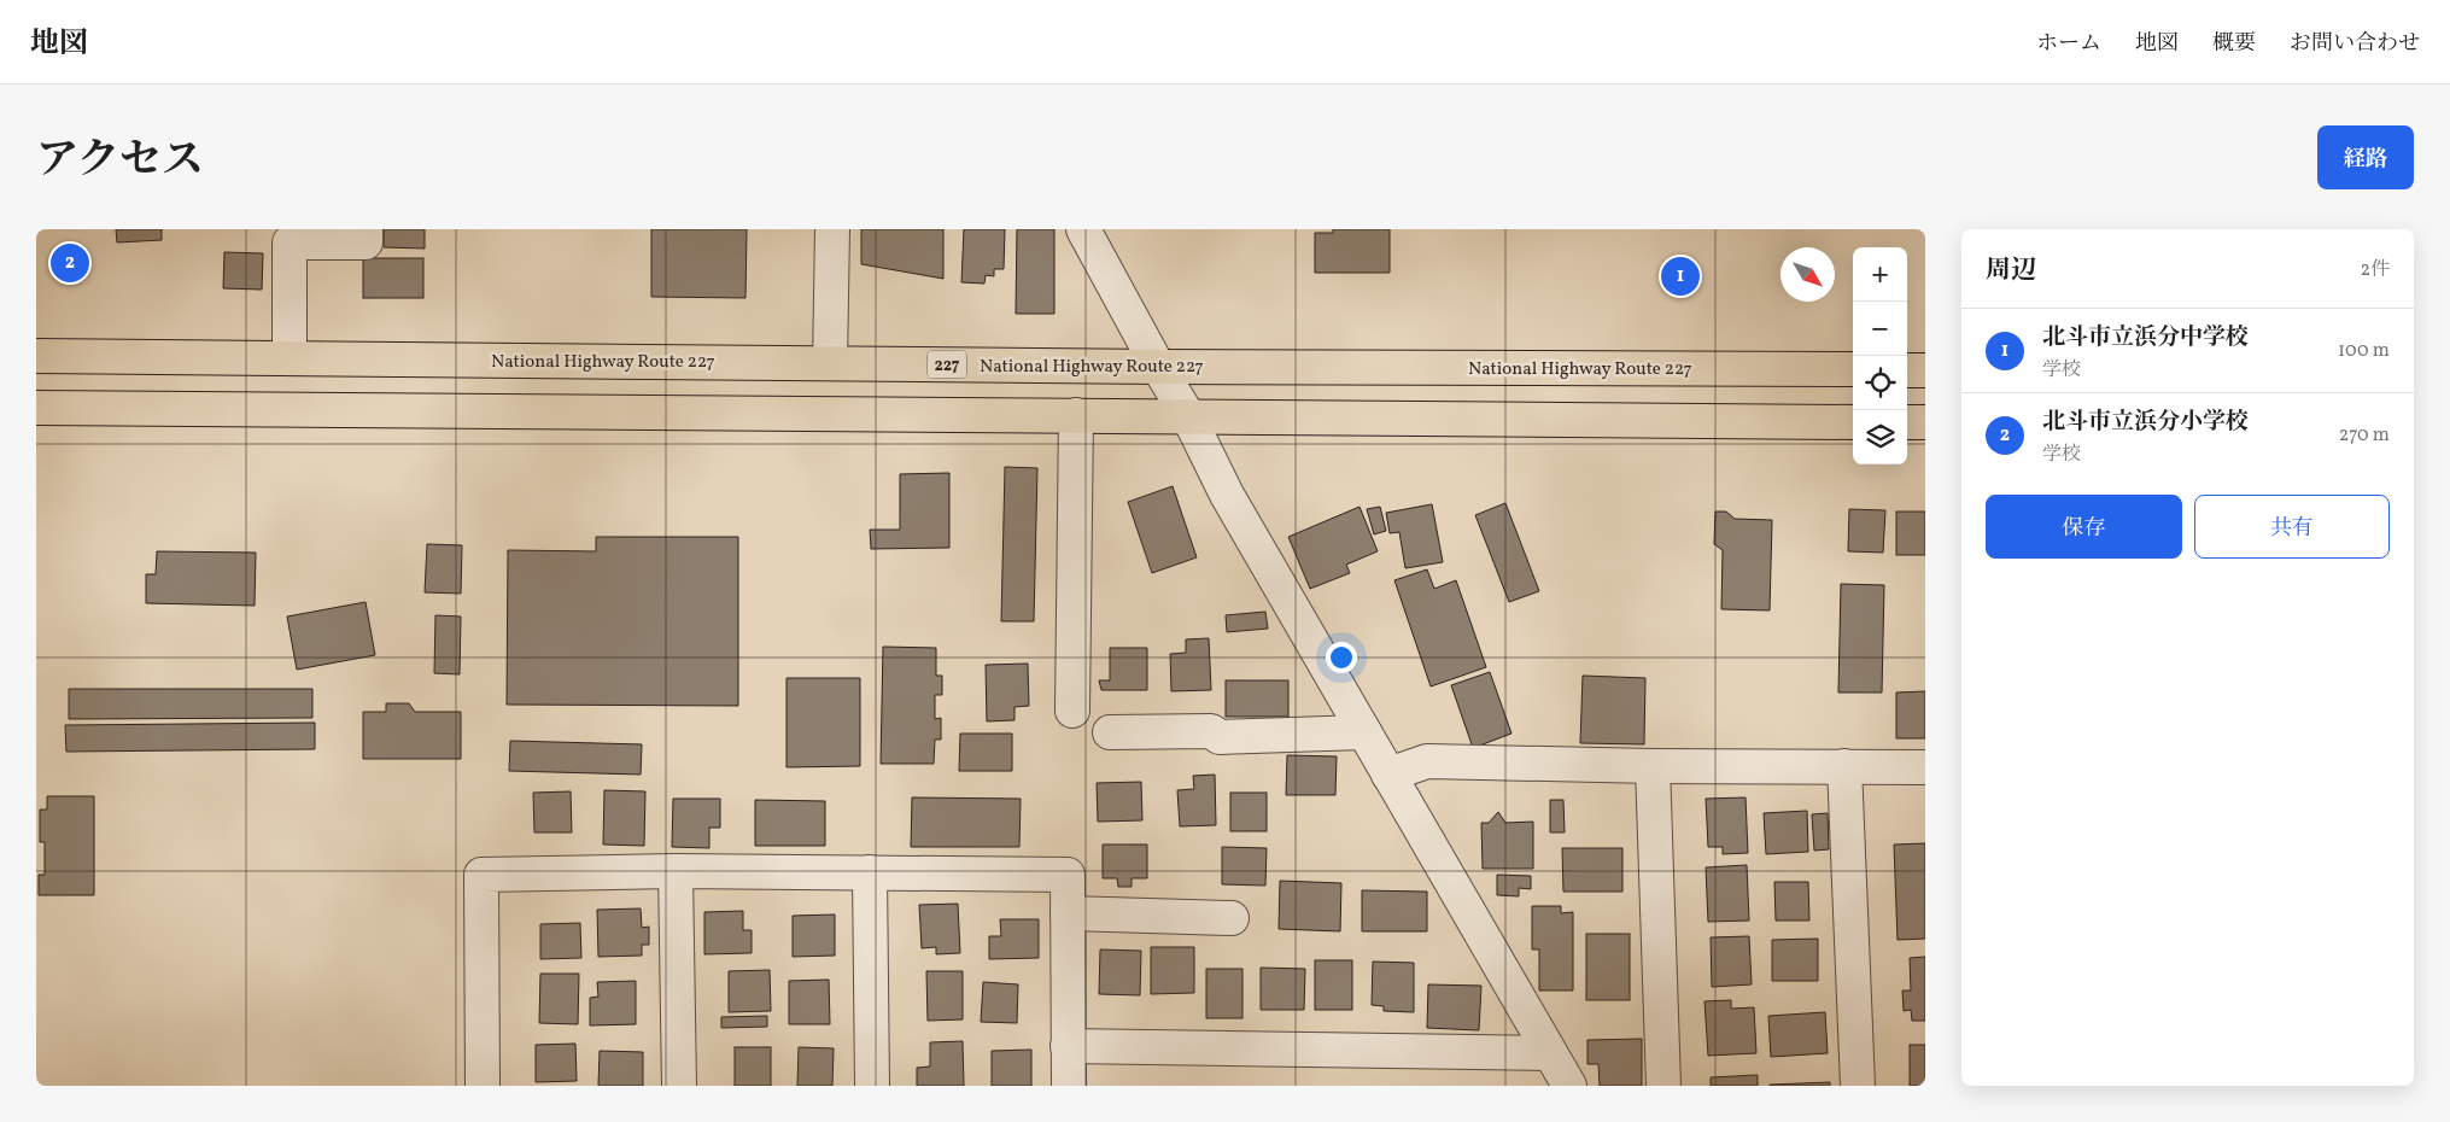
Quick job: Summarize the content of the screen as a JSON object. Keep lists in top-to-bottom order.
{
  "streets": {
    "highway": ["National Highway Route 227", "227"]
  },
  "north": "bottom right",
  "page": {
    "header": "地図",
    "nav": [
      "ホーム",
      "地図",
      "概要",
      "お問い合わせ"
    ],
    "title": "アクセス",
    "buttons": [
      "経路",
      ["保存", "共有"]
    ],
    "heading": ["周辺", "2件"],
    "pins": ["2", "1"],
    "map_buttons": ["+", "−"],
    "list": [
      {
        "mark": "1",
        "name": "北斗市立浜分中学校",
        "note": "学校",
        "value": "100 m"
      },
      {
        "mark": "2",
        "name": "北斗市立浜分小学校",
        "note": "学校",
        "value": "270 m"
      }
    ]
  }
}
